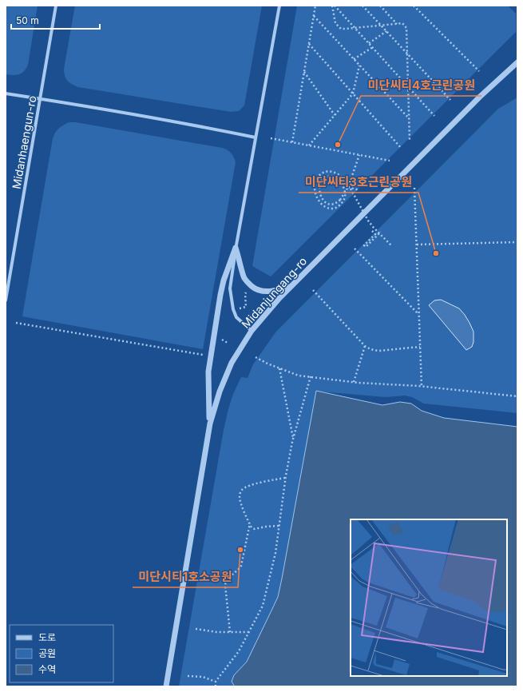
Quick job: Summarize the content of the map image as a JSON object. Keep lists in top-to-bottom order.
{
  "streets": {
    "street": ["Midanhaengun-ro", "Midanjungang-ro"]
  },
  "places": ["미단씨티4호근린공원", "미단씨티3호근린공원", "미단시티1호소공원"],
  "legend": ["도로", "공원", "수역"],
  "scale_bar": "50 m"
}
